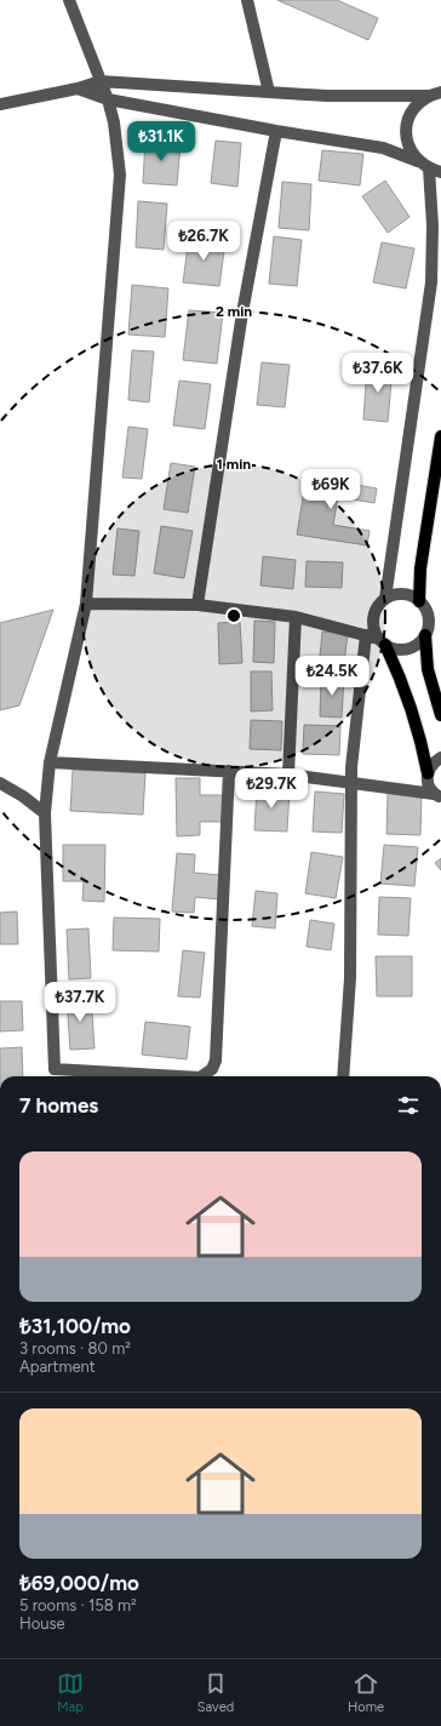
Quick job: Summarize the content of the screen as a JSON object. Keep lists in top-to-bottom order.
{
  "page": {
    "price": [
      "₺31.1K",
      "₺26.7K",
      "₺37.6K",
      "₺69K",
      "₺24.5K",
      "₺29.7K",
      "₺37.7K"
    ],
    "heading": "7 homes",
    "list": [
      {
        "name": "₺31,100/mo",
        "note": "3 rooms · 80 m² · Apartment"
      },
      {
        "name": "₺69,000/mo",
        "note": "5 rooms · 158 m² · House"
      }
    ],
    "tabs": ["Map", "Saved", "Home"]
  },
  "rings": ["2 min", "1 min"]
}
